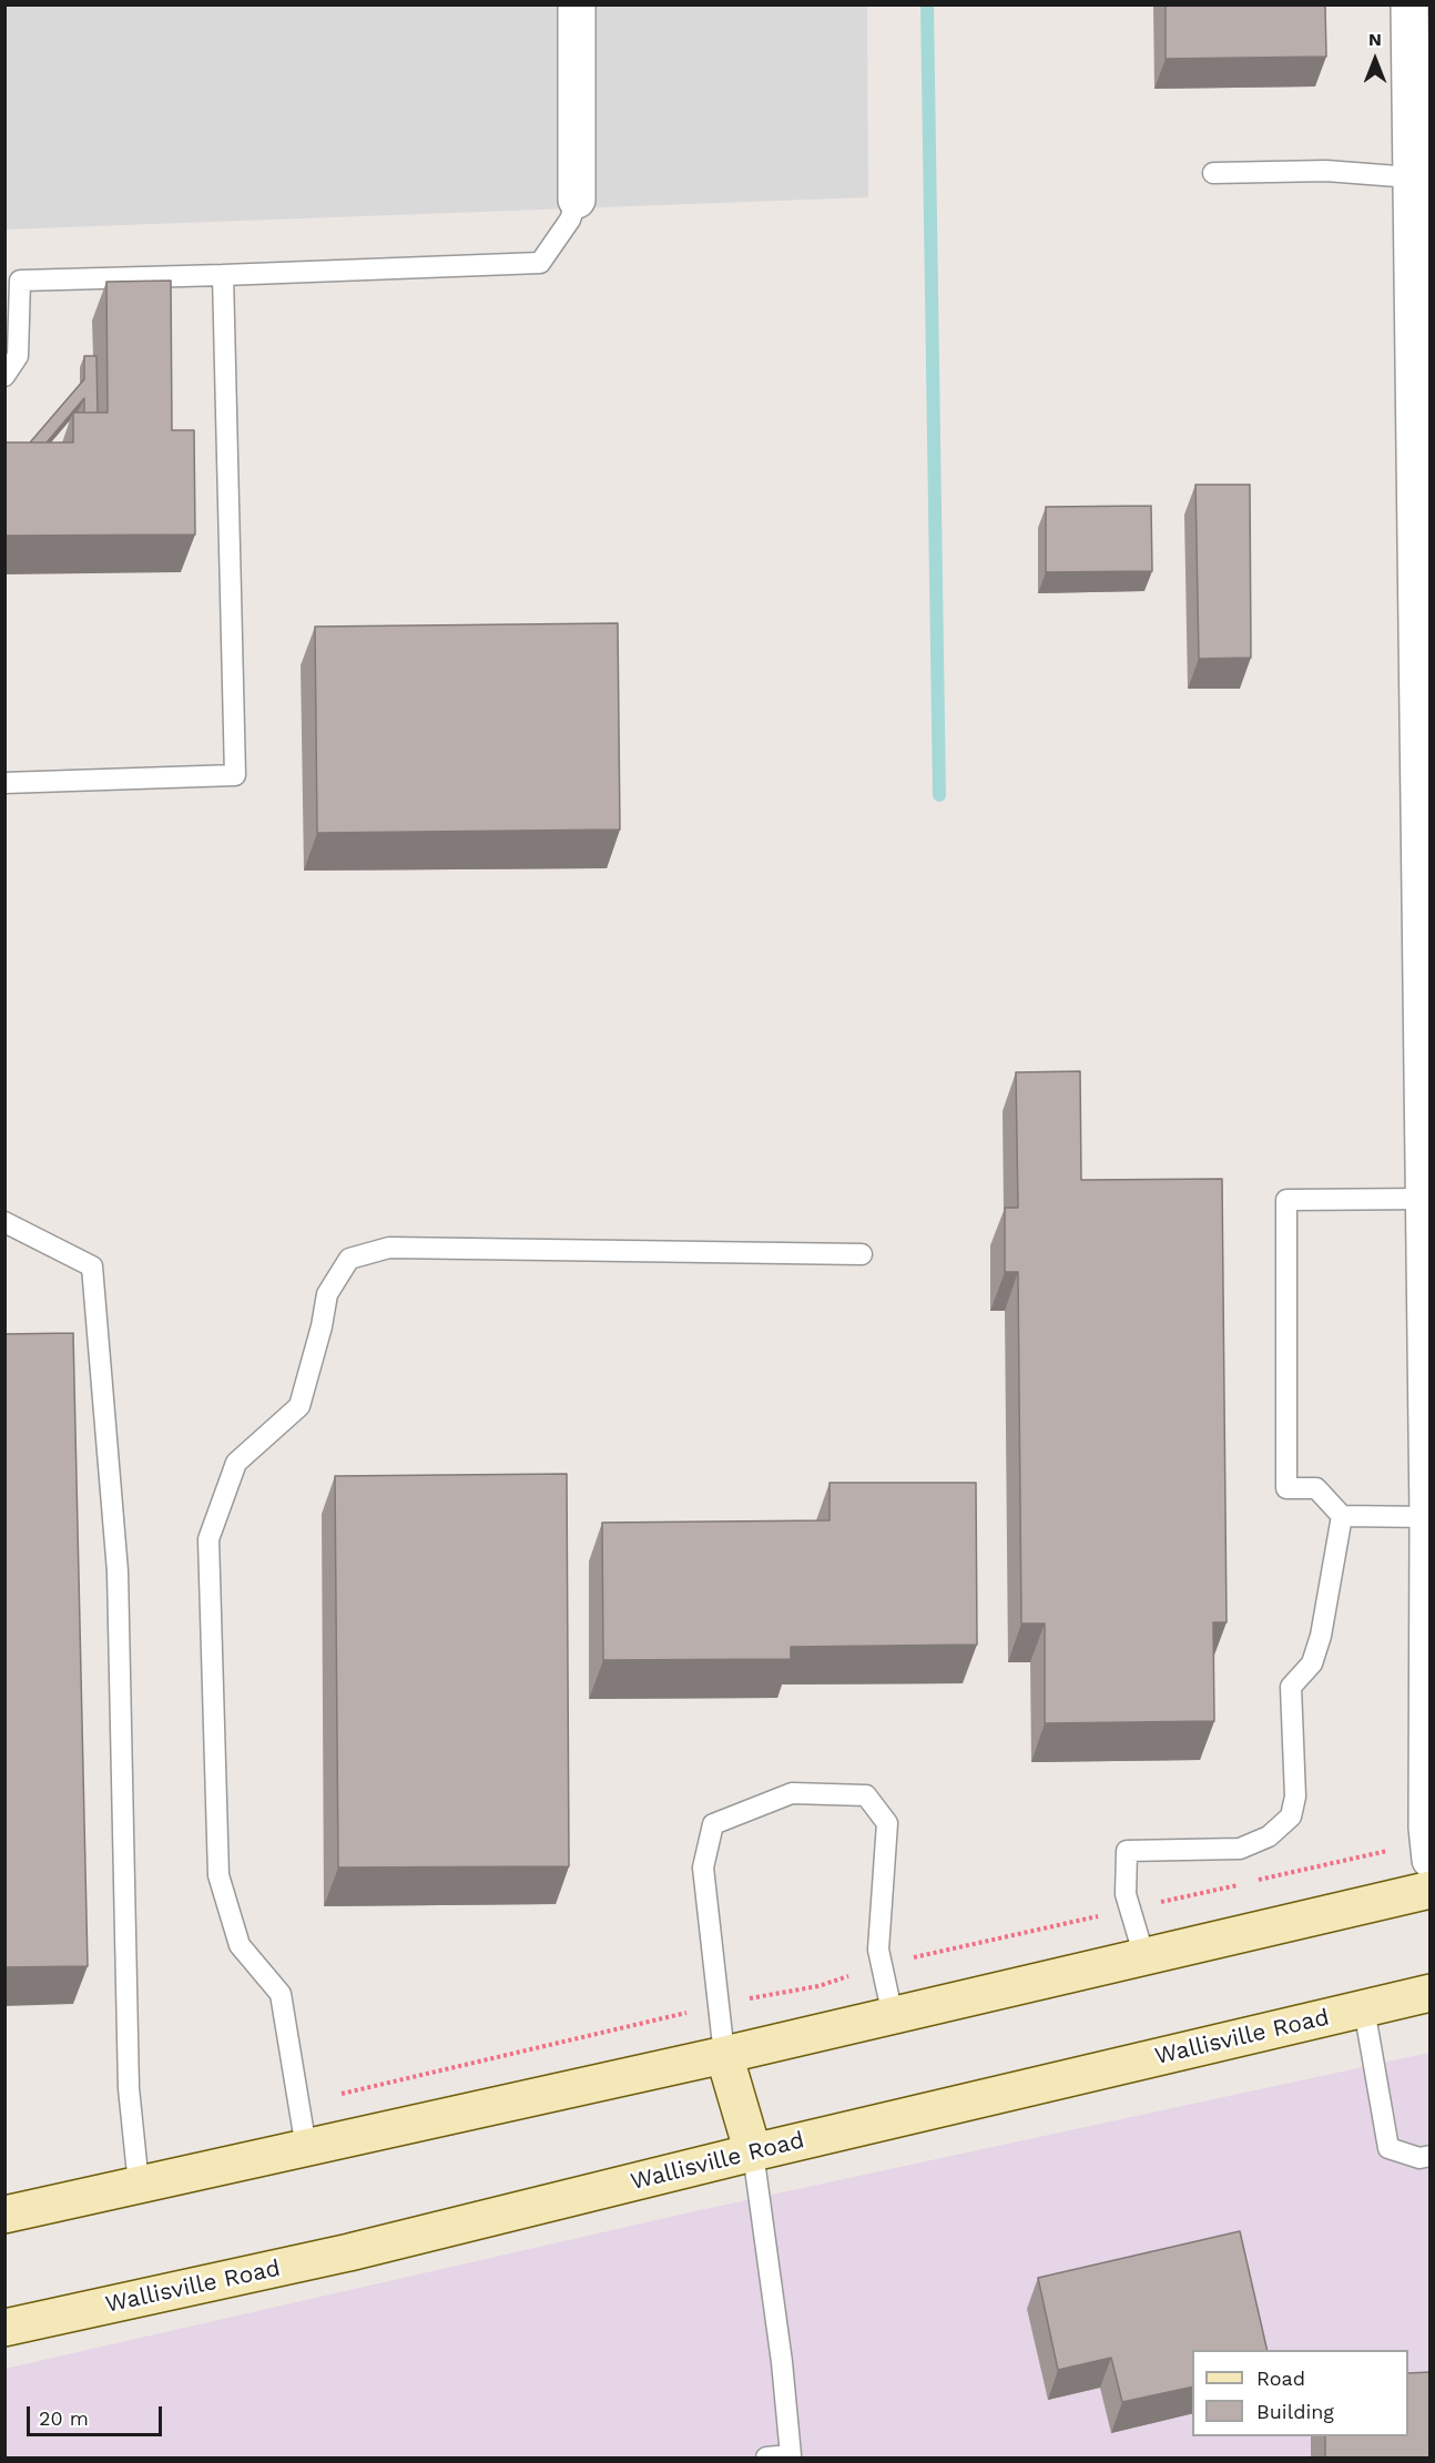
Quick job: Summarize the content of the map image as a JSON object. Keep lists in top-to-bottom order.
{
  "streets": {
    "main road": ["Wallisville Road"]
  },
  "legend": ["Road", "Building"],
  "scale_bar": "20 m",
  "north": "top"
}
